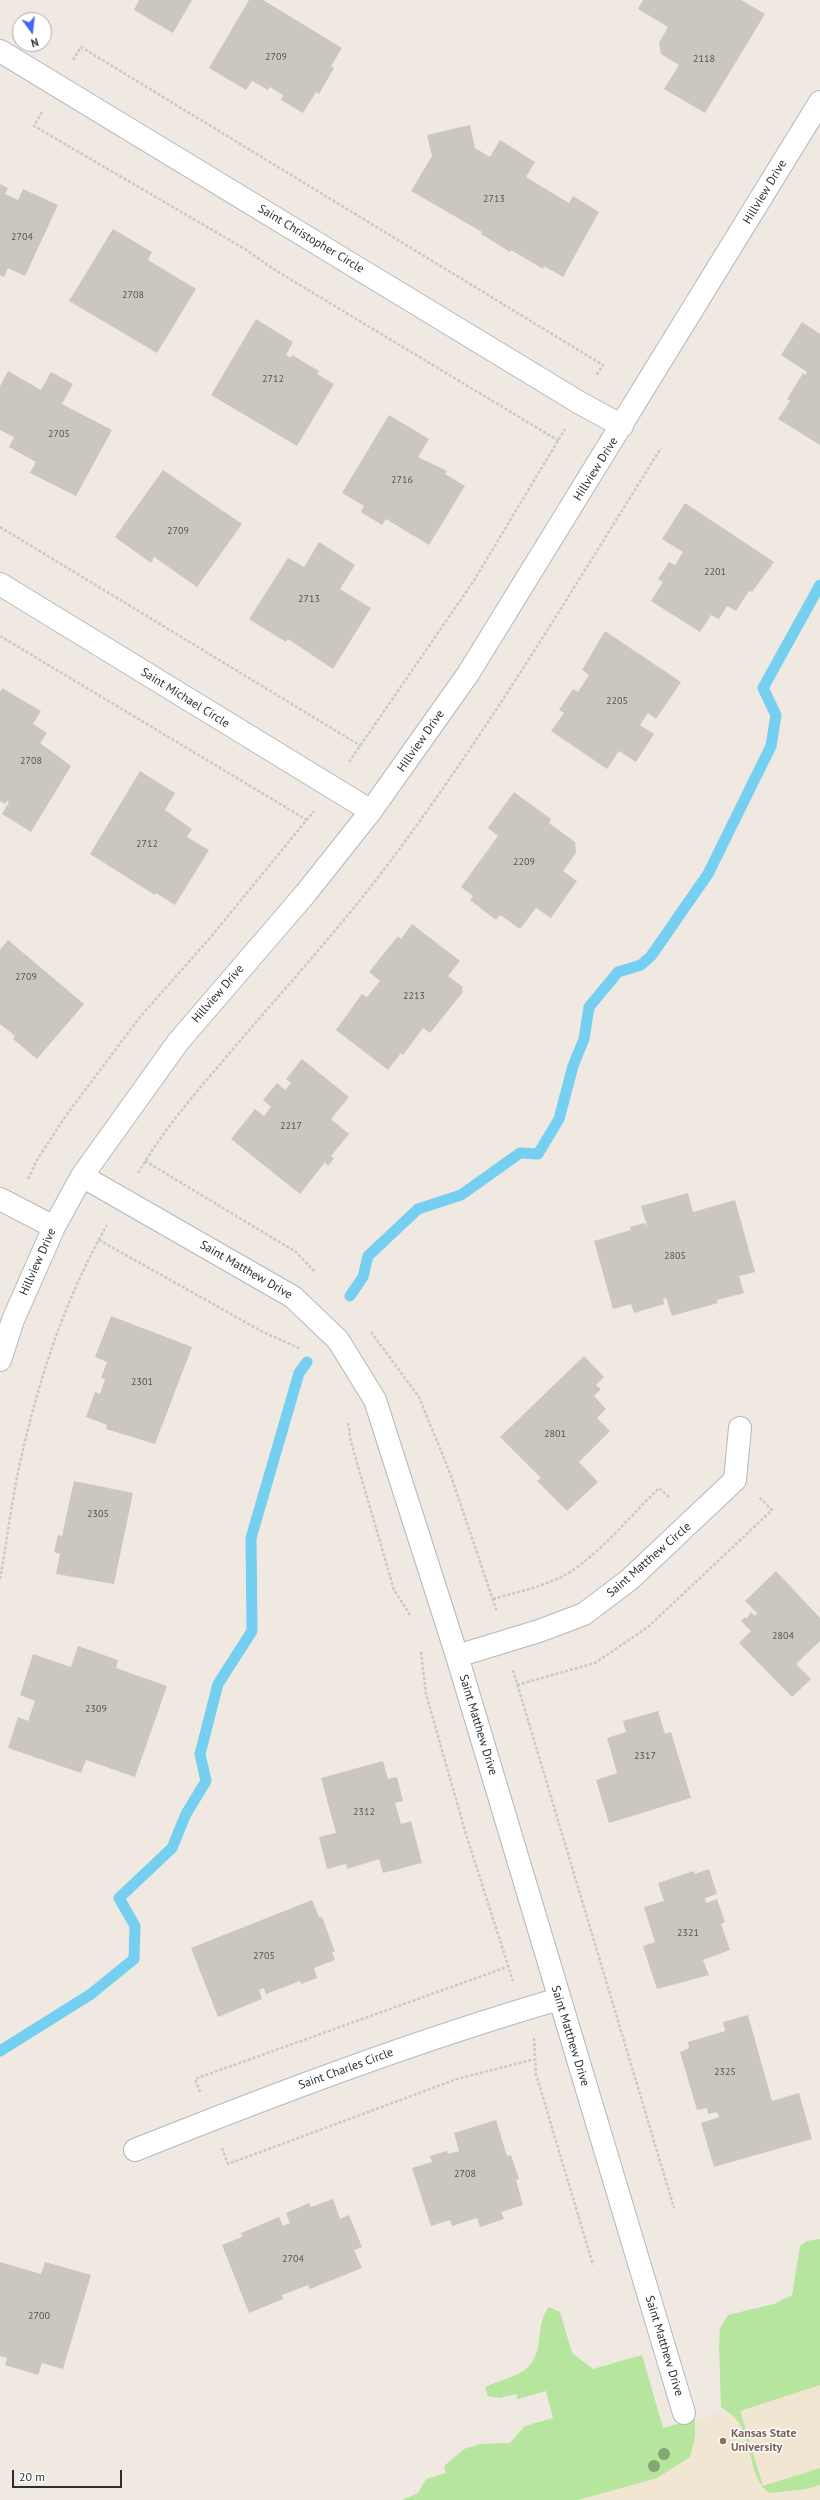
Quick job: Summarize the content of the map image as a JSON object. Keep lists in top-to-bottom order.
{
  "streets": {
    "street": [
      "Hillview Drive",
      "Saint Christopher Circle",
      "Saint Michael Circle",
      "Saint Matthew Drive",
      "Saint Matthew Circle",
      "Saint Charles Circle"
    ]
  },
  "crossings": [
    ["Hillview Drive", "Saint Christopher Circle"],
    ["Hillview Drive", "Saint Michael Circle"],
    ["Hillview Drive", "Saint Matthew Drive"],
    ["Saint Matthew Drive", "Saint Matthew Circle"],
    ["Saint Matthew Drive", "Saint Charles Circle"]
  ],
  "places": ["Kansas State University"],
  "house_numbers": [
    "2709",
    "2118",
    "2713",
    "2704",
    "2708",
    "2712",
    "2705",
    "2716",
    "2709",
    "2201",
    "2713",
    "2205",
    "2708",
    "2712",
    "2209",
    "2709",
    "2213",
    "2217",
    "2805",
    "2301",
    "2801",
    "2305",
    "2804",
    "2309",
    "2317",
    "2312",
    "2321",
    "2705",
    "2325",
    "2708",
    "2704",
    "2700"
  ],
  "scale_bar": "20 m",
  "north": "bottom"
}
